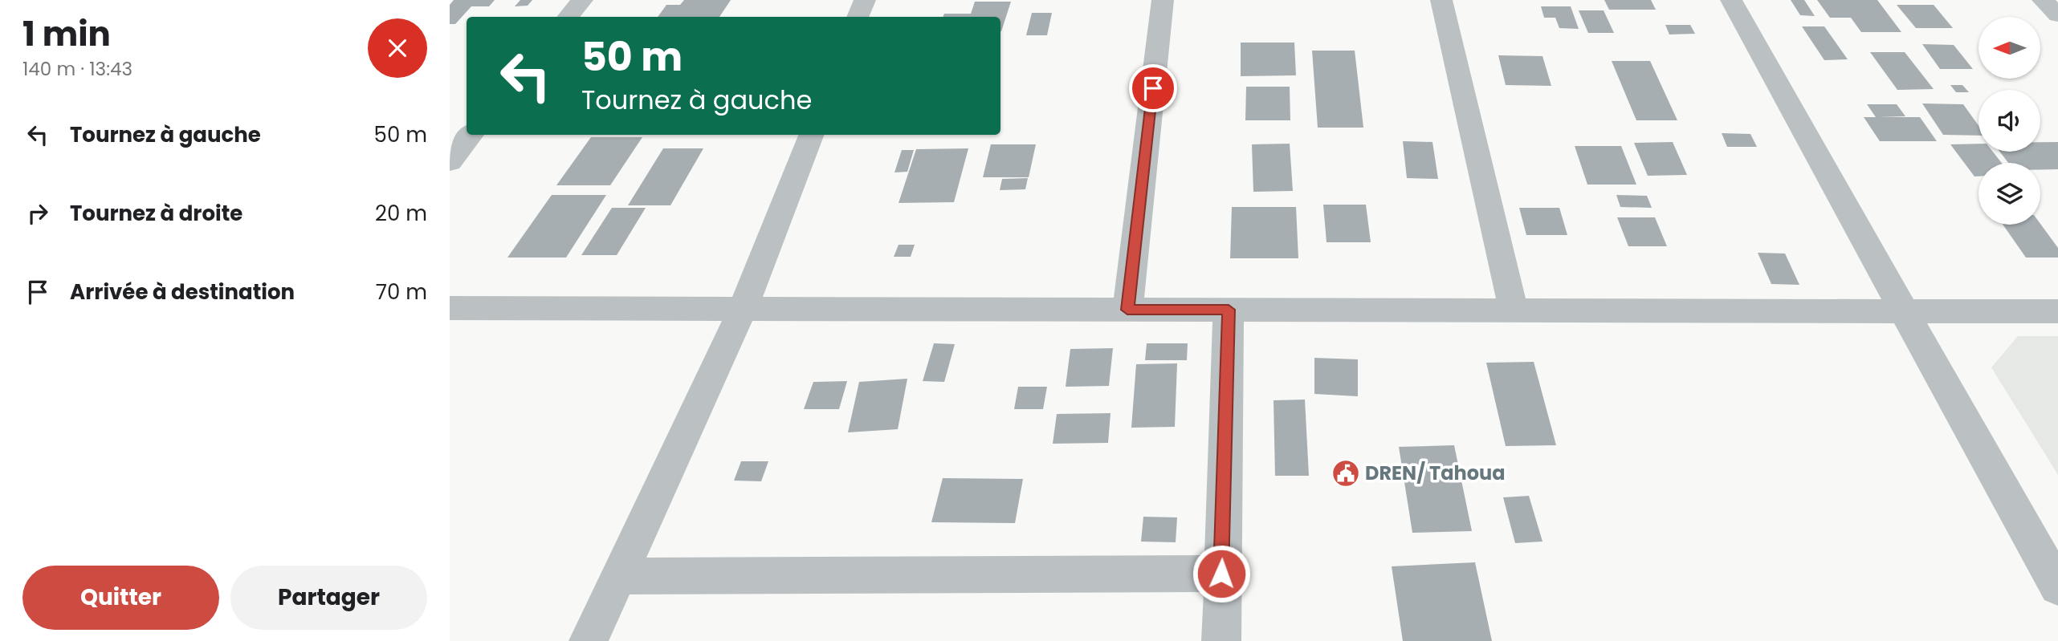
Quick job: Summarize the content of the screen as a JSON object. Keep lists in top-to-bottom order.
{
  "places": {
    "public building": ["DREN/ Tahoua"]
  },
  "north": "left",
  "page": {
    "heading": ["1 min", "140 m · 13:43"],
    "turn": ["50 m", "Tournez à gauche"],
    "list": [
      {
        "name": "Tournez à gauche",
        "value": "50 m"
      },
      {
        "name": "Tournez à droite",
        "value": "20 m"
      },
      {
        "name": "Arrivée à destination",
        "value": "70 m"
      }
    ],
    "buttons": ["Quitter", "Partager"]
  }
}
